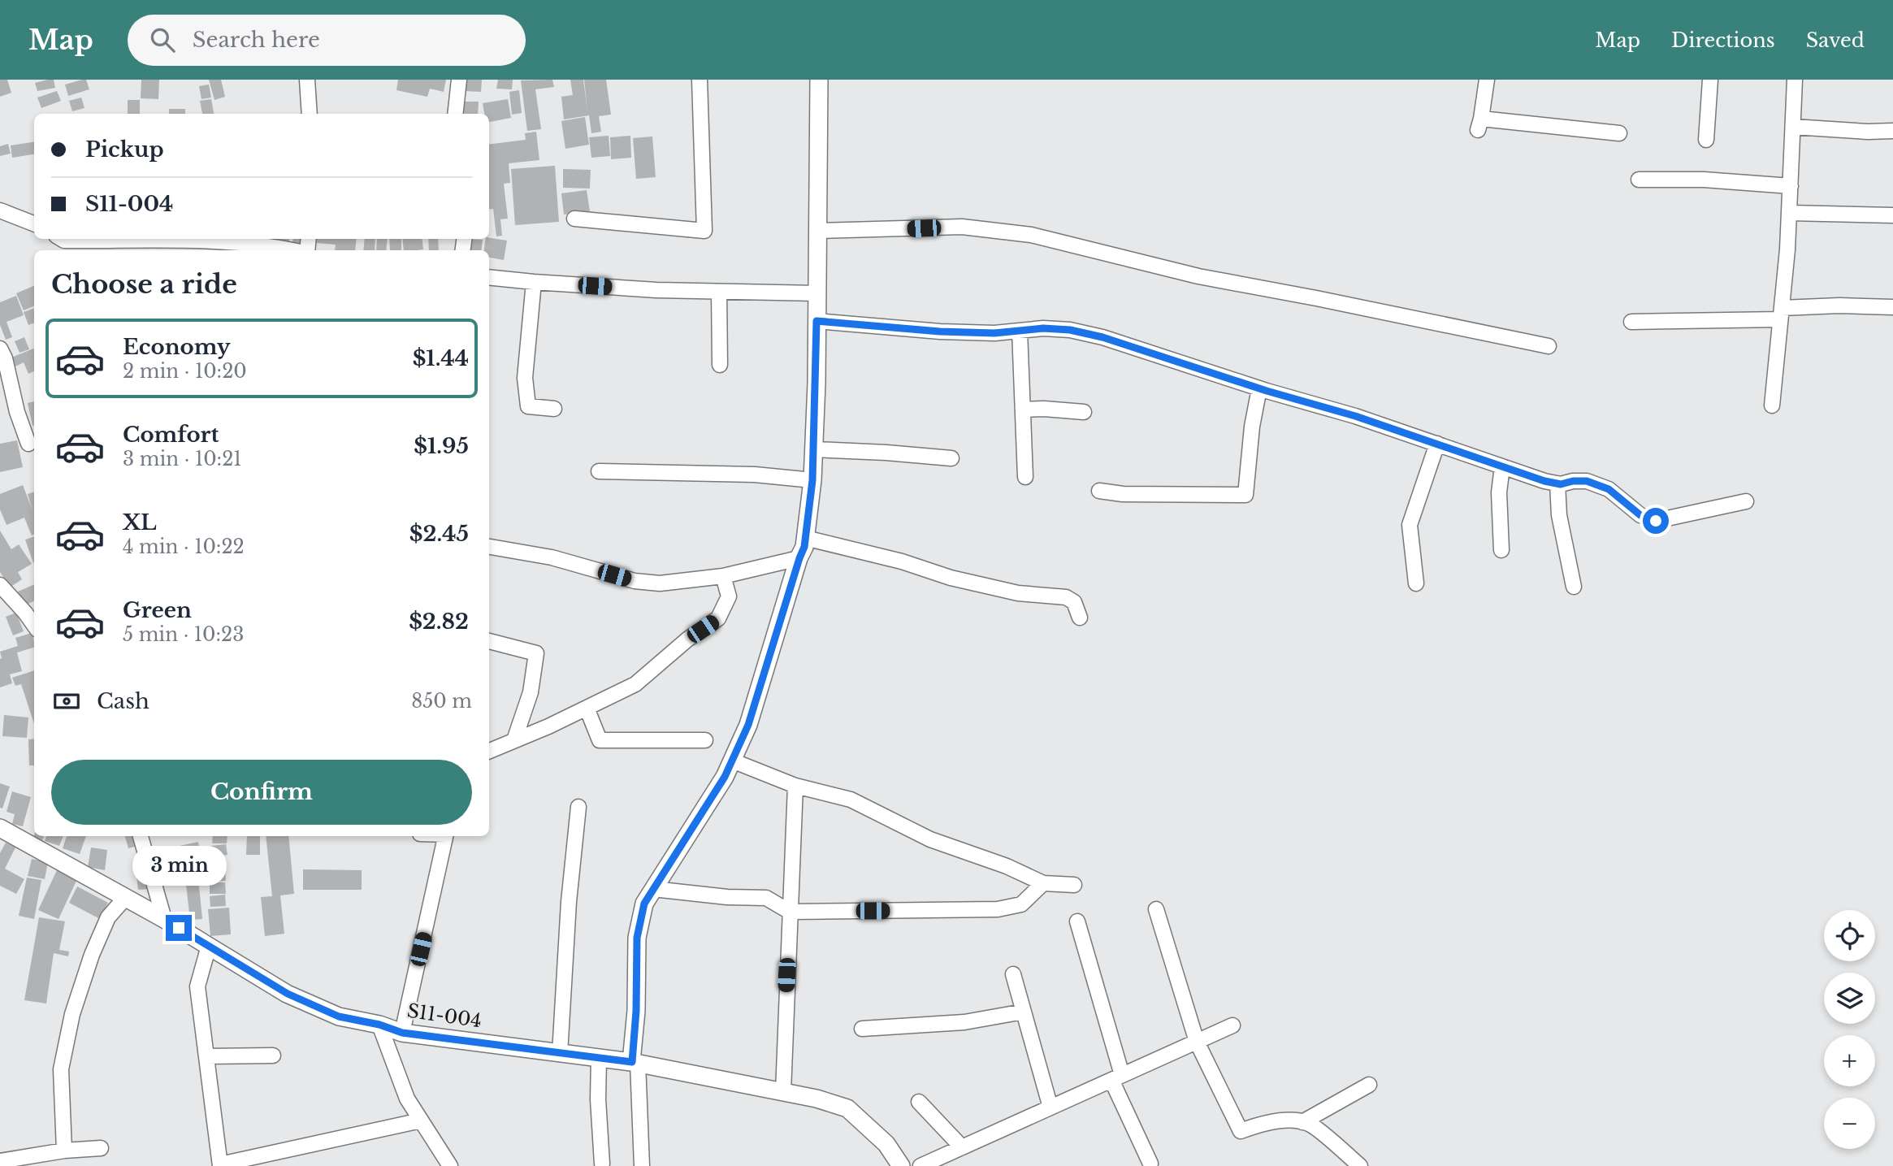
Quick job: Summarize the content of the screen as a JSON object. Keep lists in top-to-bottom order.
{
  "streets": {
    "street": ["S11-004"]
  },
  "page": {
    "header": "Map",
    "search": "Search here",
    "nav": ["Map", "Directions", "Saved"],
    "banner": ["Pickup", "S11-004"],
    "heading": "Choose a ride",
    "list": [
      {
        "name": "Economy",
        "note": "2 min · 10:20",
        "value": "$1.44"
      },
      {
        "name": "Comfort",
        "note": "3 min · 10:21",
        "value": "$1.95"
      },
      {
        "name": "XL",
        "note": "4 min · 10:22",
        "value": "$2.45"
      },
      {
        "name": "Green",
        "note": "5 min · 10:23",
        "value": "$2.82"
      }
    ],
    "pay": ["Cash", "850 m"],
    "buttons": "Confirm",
    "bubble": "3 min",
    "map_buttons": ["+", "−"]
  }
}
